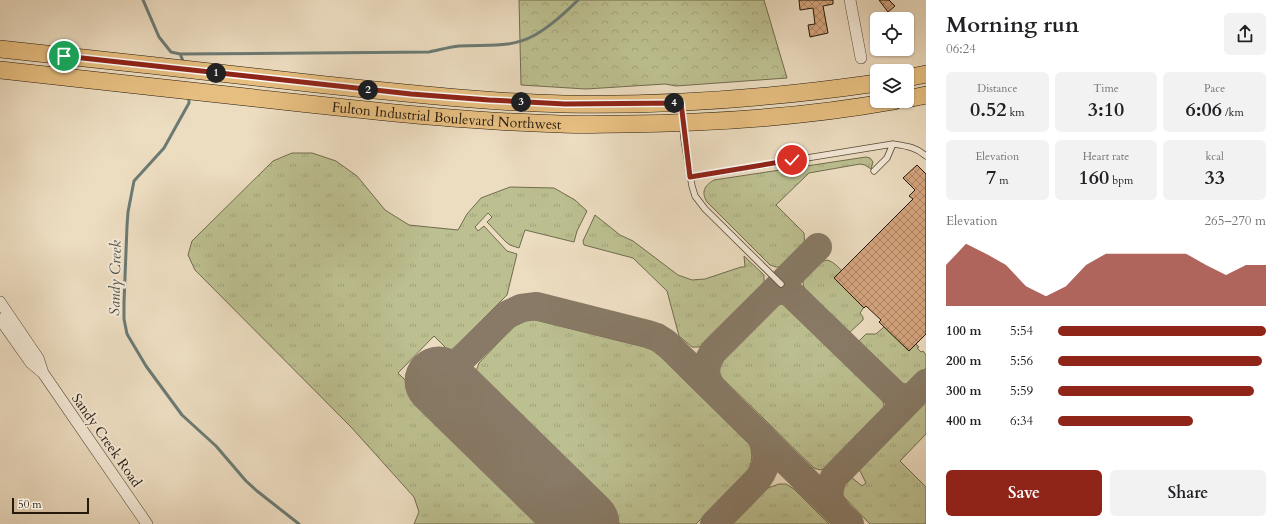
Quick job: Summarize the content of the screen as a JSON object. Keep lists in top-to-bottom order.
{
  "streets": {
    "main road": ["Fulton Industrial Boulevard Northwest"],
    "street": ["Sandy Creek Road"]
  },
  "water": ["Sandy Creek"],
  "scale_bar": "50 m",
  "page": {
    "heading": ["Morning run", "06:24"],
    "pins": [
      "1",
      "2",
      "3",
      "4"
    ],
    "stats": [
      ["Distance", "0.52 km"],
      ["Time", "3:10"],
      ["Pace", "6:06 /km"],
      ["Elevation", "7 m"],
      ["Heart rate", "160 bpm"],
      ["kcal", "33"]
    ],
    "chart": ["Elevation", "265–270 m"],
    "list": [
      {
        "name": "100 m",
        "note": "5:54"
      },
      {
        "name": "200 m",
        "note": "5:56"
      },
      {
        "name": "300 m",
        "note": "5:59"
      },
      {
        "name": "400 m",
        "note": "6:34"
      }
    ],
    "buttons": ["Save", "Share"],
    "scale": "50 m"
  }
}
